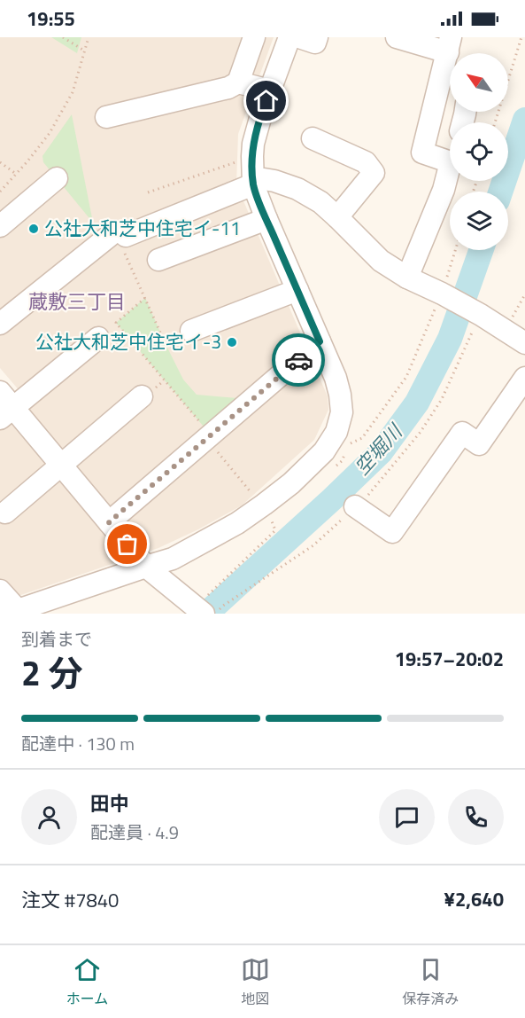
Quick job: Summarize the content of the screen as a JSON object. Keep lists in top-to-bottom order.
{
  "districts": ["蔵敷三丁目"],
  "water": ["空堀川"],
  "places": ["公社大和芝中住宅イ-11", "公社大和芝中住宅イ-3"],
  "north": "top left",
  "page": {
    "status": "19:55",
    "heading": ["2 分", "到着まで", "19:57–20:02"],
    "panel": [
      "田中",
      "配達員 · 4.9",
      "注文 #7840",
      "¥2,640"
    ],
    "bar": "配達中 · 130 m",
    "tabs": ["ホーム", "地図", "保存済み"]
  }
}
